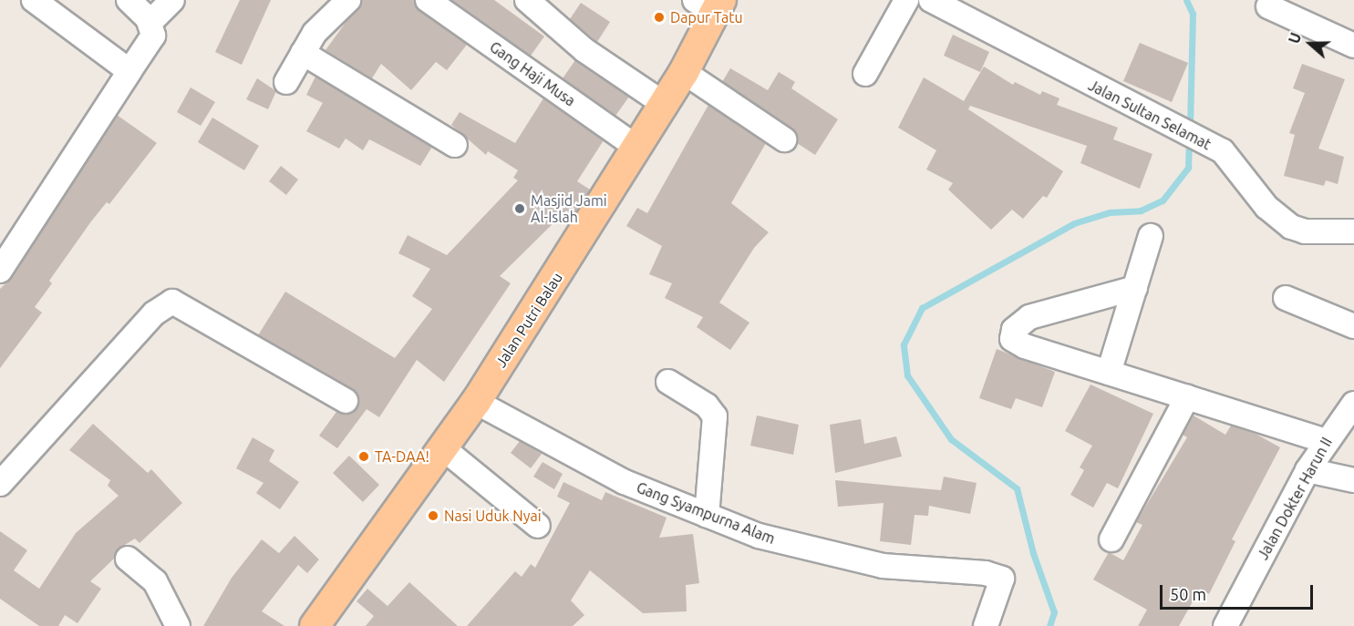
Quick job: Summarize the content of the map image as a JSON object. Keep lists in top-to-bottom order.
{
  "streets": {
    "main road": ["Jalan Putri Balau"],
    "street": [
      "Gang Haji Musa",
      "Jalan Sultan Selamat",
      "Jalan Dokter Harun II",
      "Gang Syampurna Alam"
    ]
  },
  "crossings": [
    ["Gang Haji Musa", "Jalan Putri Balau"],
    ["Jalan Putri Balau", "Gang Syampurna Alam"]
  ],
  "places": [
    "Dapur Tatu",
    "Masjid Jami Al-Islah",
    "TA-DAA!",
    "Nasi Uduk Nyai"
  ],
  "scale_bar": "50 m",
  "north": "left"
}
